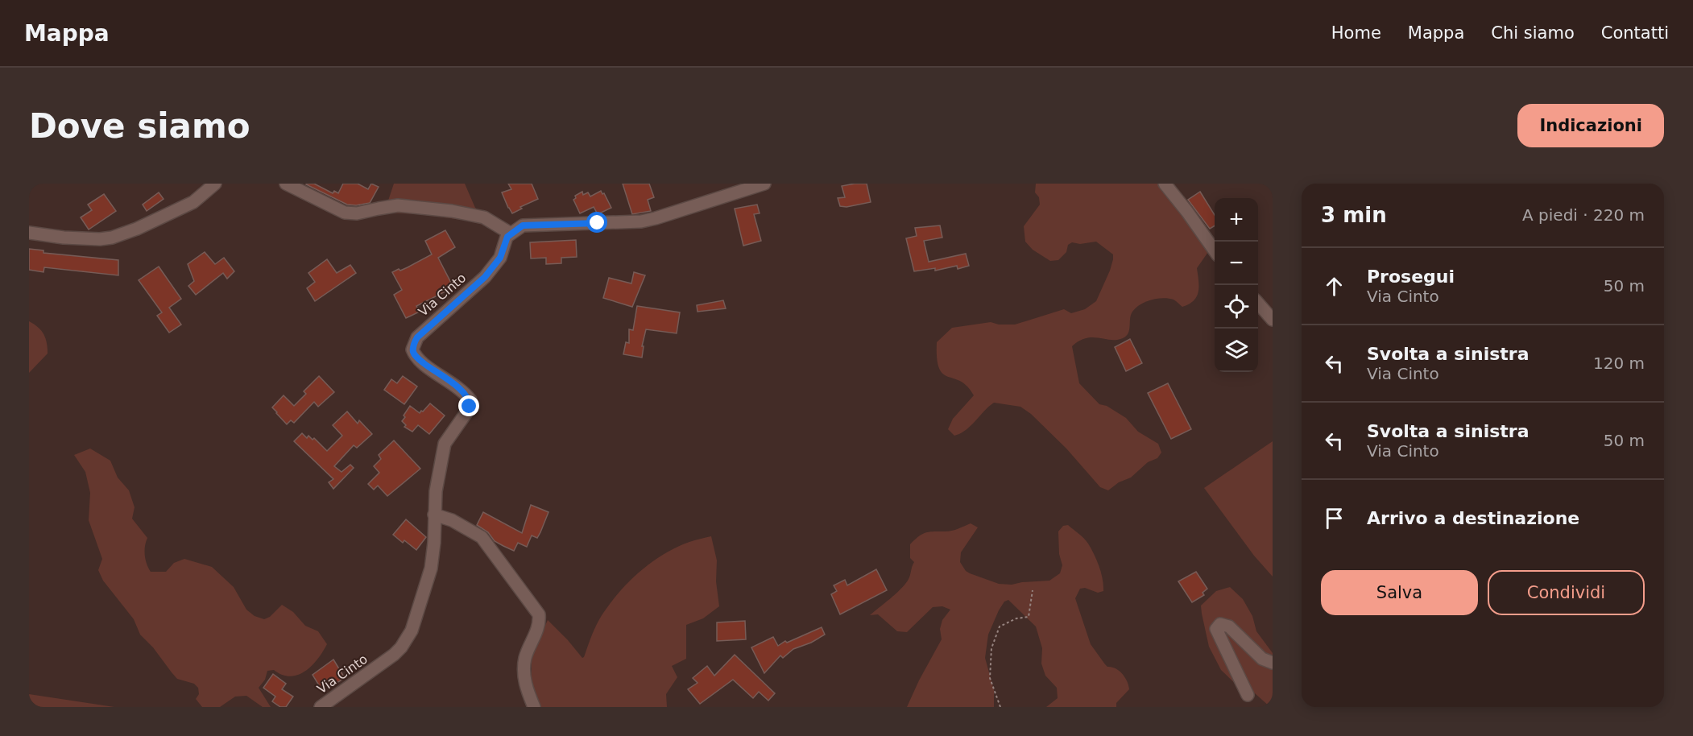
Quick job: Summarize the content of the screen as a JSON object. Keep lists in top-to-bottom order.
{
  "streets": {
    "street": ["Via Cinto"]
  },
  "page": {
    "header": "Mappa",
    "nav": [
      "Home",
      "Mappa",
      "Chi siamo",
      "Contatti"
    ],
    "buttons": [
      "Indicazioni",
      ["Salva", "Condividi"]
    ],
    "title": "Dove siamo",
    "heading": ["3 min", "A piedi · 220 m"],
    "map_buttons": ["+", "−"],
    "list": [
      ["Prosegui", "Via Cinto", "50 m"],
      ["Svolta a sinistra", "Via Cinto", "120 m"],
      ["Svolta a sinistra", "Via Cinto", "50 m"],
      "Arrivo a destinazione"
    ]
  }
}
